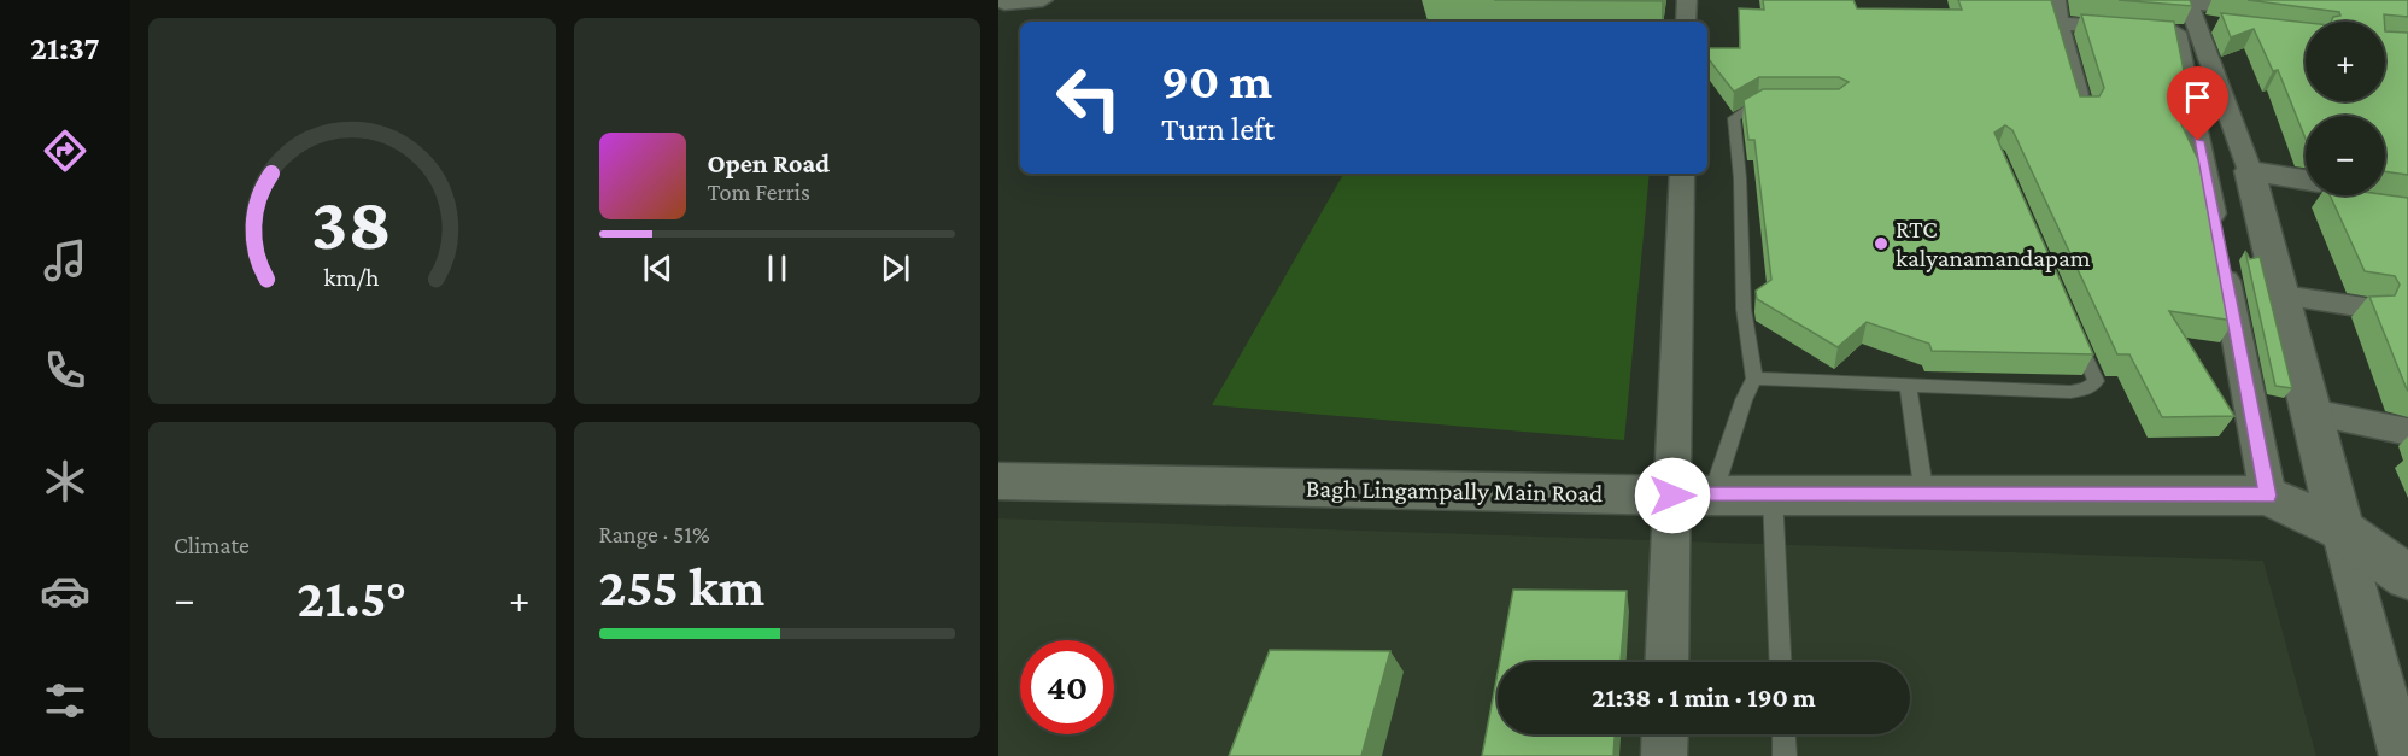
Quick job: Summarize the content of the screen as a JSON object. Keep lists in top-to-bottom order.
{
  "streets": {
    "street": ["Bagh Lingampally Main Road"]
  },
  "places": ["RTC kalyanamandapam"],
  "page": {
    "tabs": "21:37",
    "map_buttons": ["+", "−"],
    "turn": ["90 m", "Turn left"],
    "song": ["Open Road", "Tom Ferris"],
    "tile": [
      "Climate",
      ["Range · 51%", "255 km"]
    ],
    "heat": ["−", "21.5°", "+"],
    "limit": "40",
    "trip": "21:38 · 1 min · 190 m",
    "gauge": ["38", "km/h"]
  }
}
